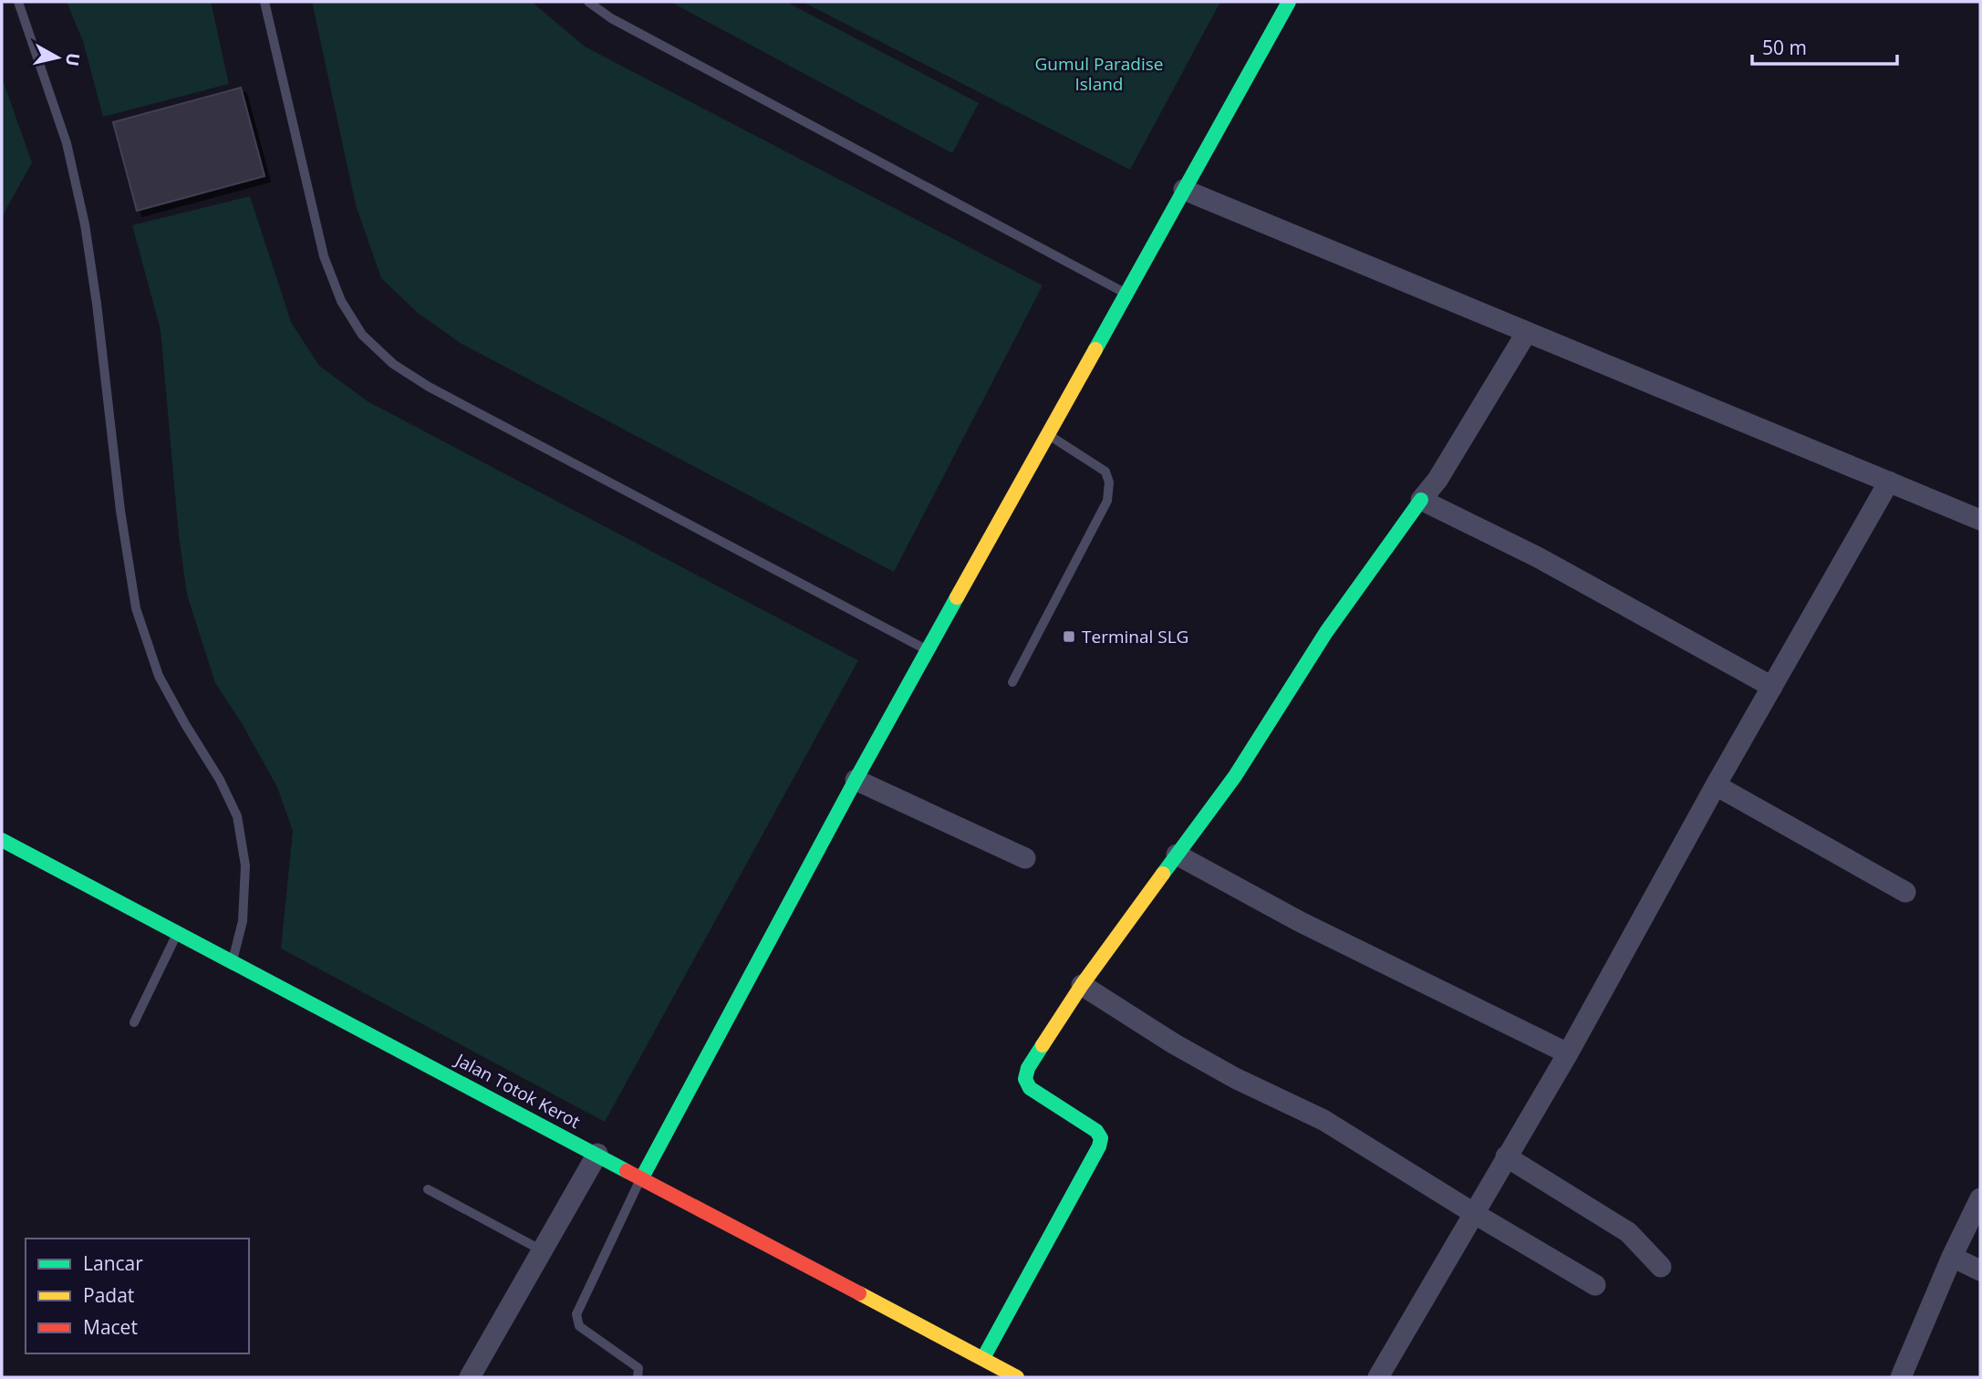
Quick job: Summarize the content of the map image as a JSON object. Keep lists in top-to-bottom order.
{
  "streets": {
    "street": ["Jalan Totok Kerot"]
  },
  "parks": ["Gumul Paradise Island"],
  "places": {
    "transit": ["Terminal SLG"]
  },
  "legend": ["Lancar", "Padat", "Macet"],
  "scale_bar": "50 m",
  "north": "right"
}
